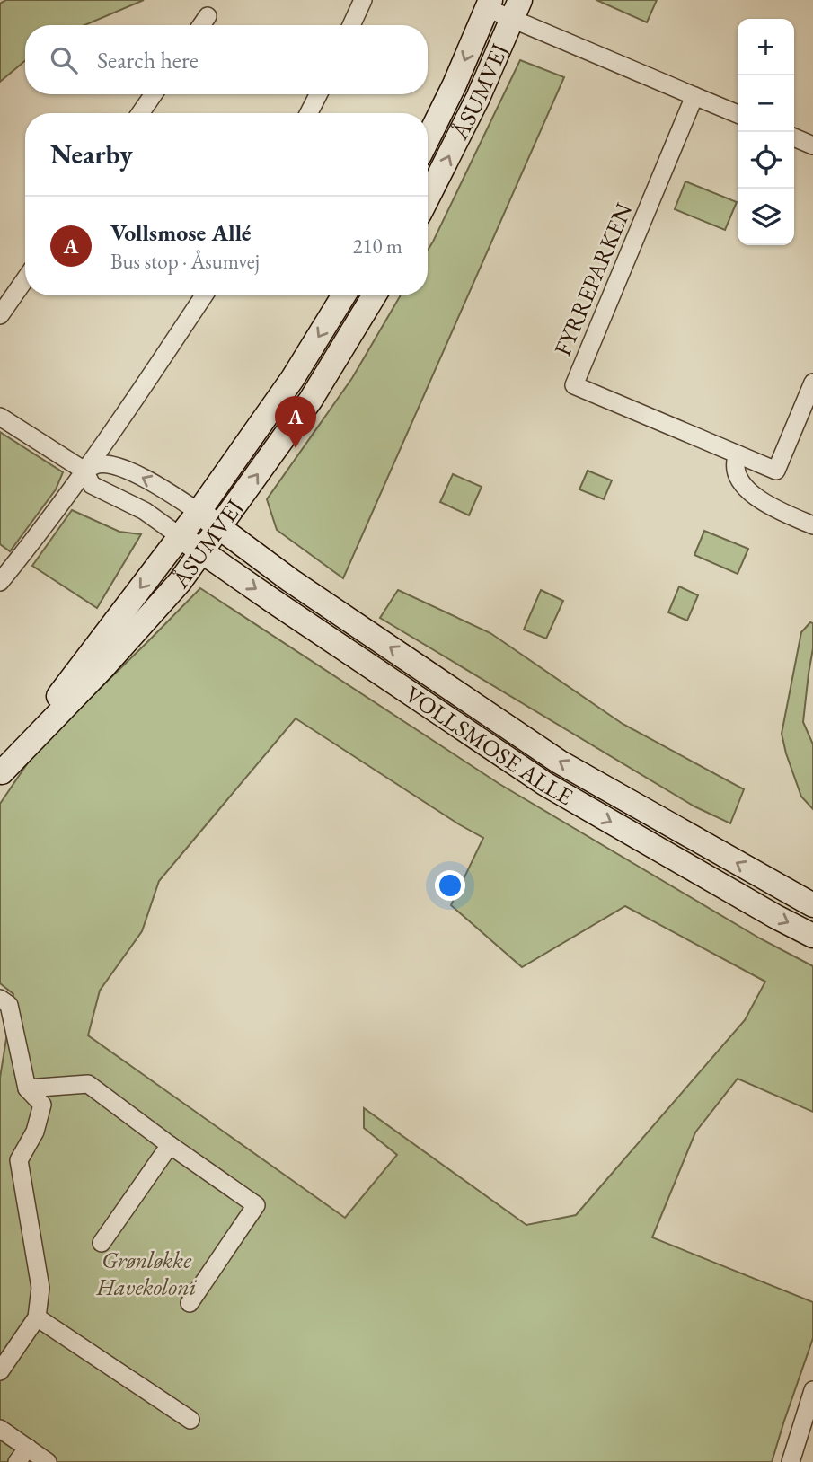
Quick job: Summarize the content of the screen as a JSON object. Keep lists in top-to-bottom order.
{
  "streets": {
    "street": ["ÅSUMVEJ", "FYRREPARKEN", "VOLLSMOSE ALLE"]
  },
  "crossings": [
    ["ÅSUMVEJ", "VOLLSMOSE ALLE"]
  ],
  "parks": ["Grønløkke Havekoloni"],
  "page": {
    "map_buttons": ["+", "−"],
    "search": "Search here",
    "heading": "Nearby",
    "list": [
      {
        "mark": "A",
        "name": "Vollsmose Allé",
        "note": "Bus stop · Åsumvej",
        "value": "210 m"
      }
    ],
    "pins": "A"
  }
}
